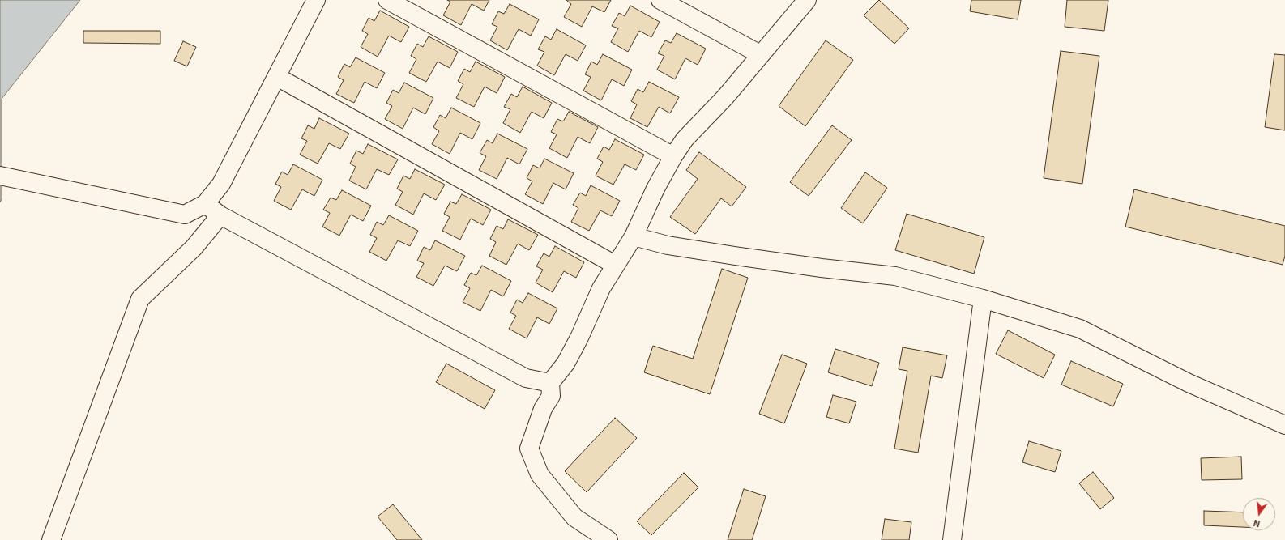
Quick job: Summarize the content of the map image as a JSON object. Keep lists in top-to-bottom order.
{
  "north": "bottom"
}
